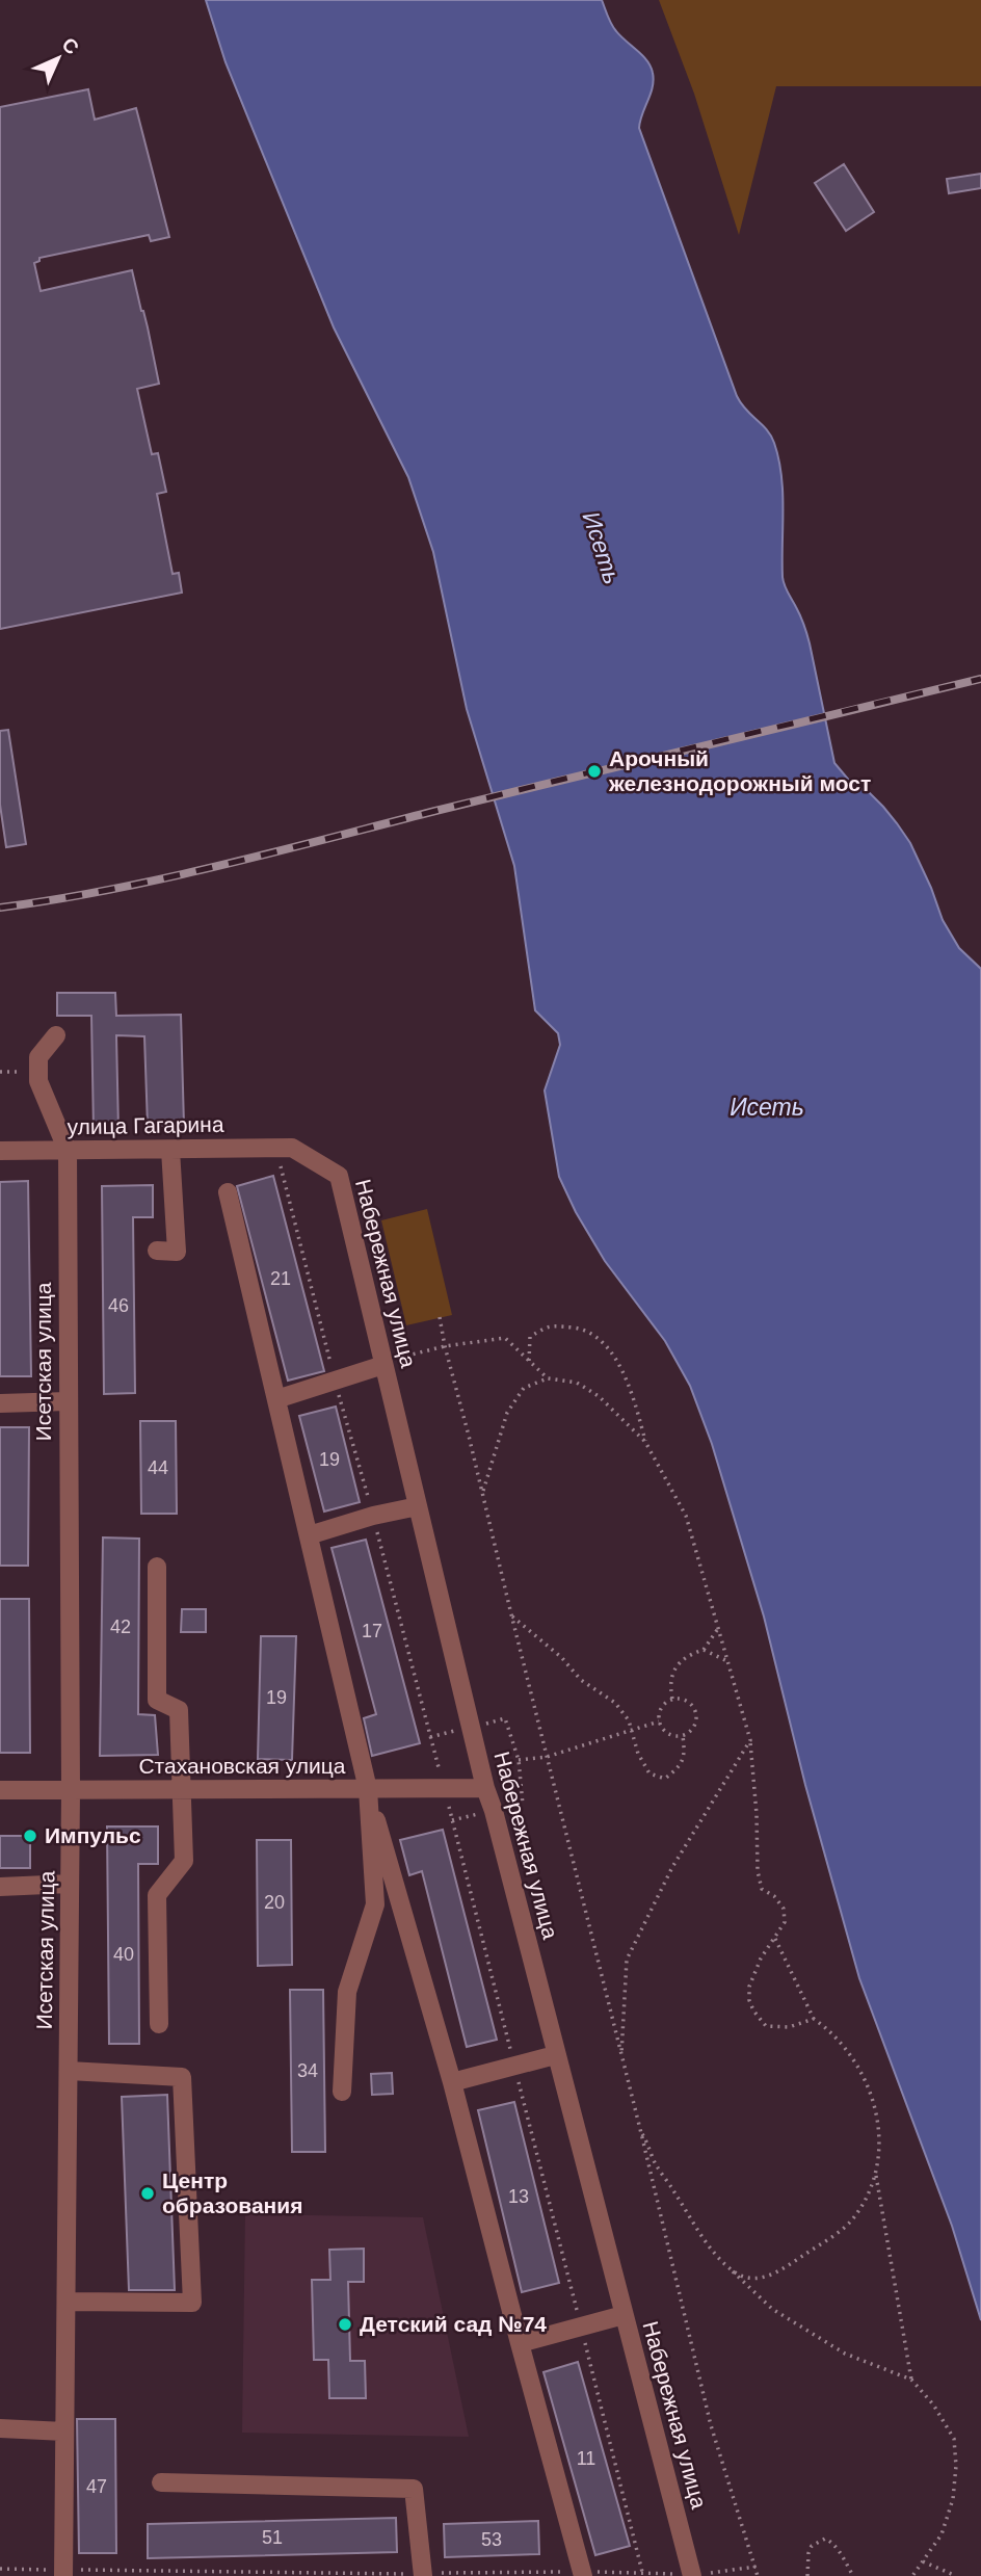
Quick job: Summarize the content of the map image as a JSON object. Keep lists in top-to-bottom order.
{
  "streets": {
    "street": [
      "улица Гагарина",
      "Набережная улица",
      "Исетская улица",
      "Стахановская улица"
    ]
  },
  "crossings": [
    ["улица Гагарина", "Набережная улица"],
    ["улица Гагарина", "Исетская улица"],
    ["Набережная улица", "Стахановская улица"],
    ["Исетская улица", "Стахановская улица"]
  ],
  "water": ["Исеть"],
  "places": [
    "Арочный железнодорожный мост",
    "Импульс",
    "Центр образования",
    "Детский сад №74"
  ],
  "house_numbers": [
    "21",
    "46",
    "19",
    "44",
    "42",
    "17",
    "19",
    "20",
    "40",
    "34",
    "13",
    "11",
    "47",
    "51",
    "53"
  ],
  "north": "top right"
}
